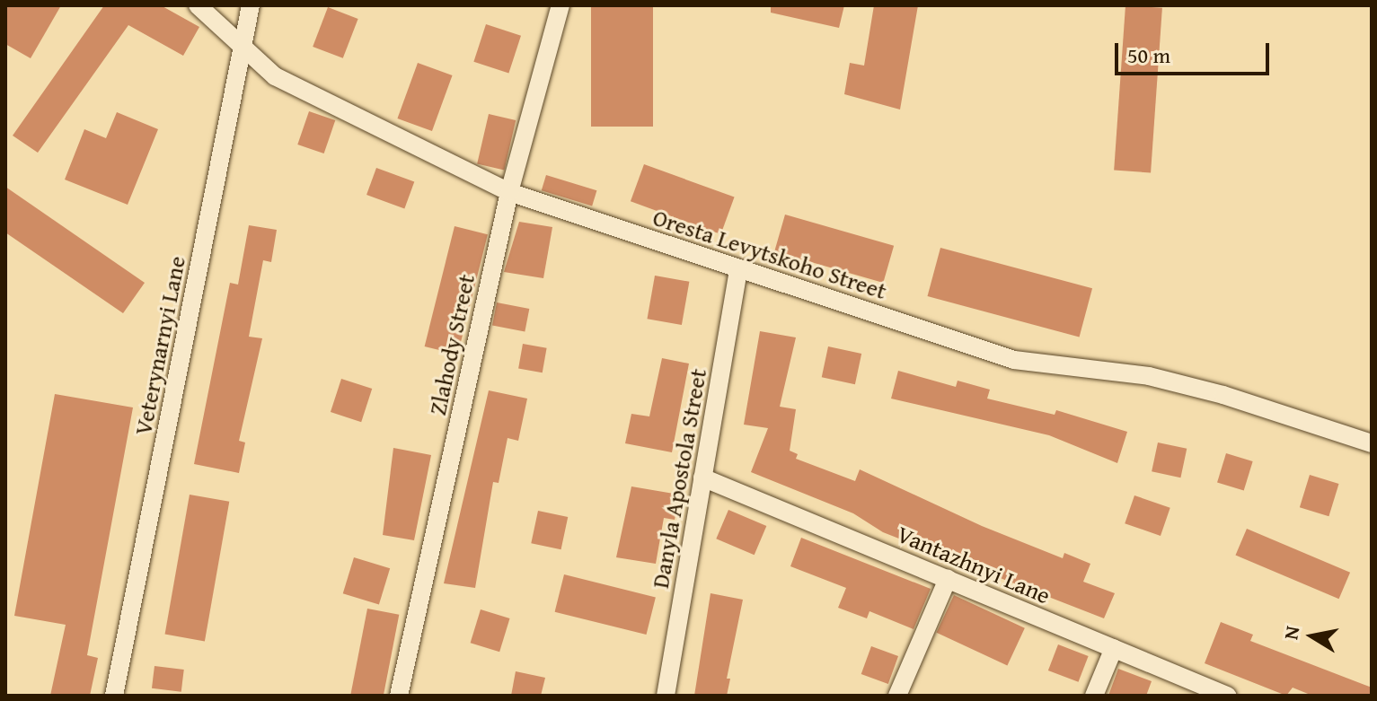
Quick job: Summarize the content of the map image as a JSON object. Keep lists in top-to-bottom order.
{
  "streets": {
    "street": [
      "Oresta Levytskoho Street",
      "Zlahody Street",
      "Veterynarnyi Lane",
      "Danyla Apostola Street",
      "Vantazhnyi Lane"
    ]
  },
  "crossings": [
    ["Oresta Levytskoho Street", "Zlahody Street"],
    ["Oresta Levytskoho Street", "Veterynarnyi Lane"],
    ["Oresta Levytskoho Street", "Danyla Apostola Street"],
    ["Danyla Apostola Street", "Vantazhnyi Lane"]
  ],
  "scale_bar": "50 m",
  "north": "left"
}
